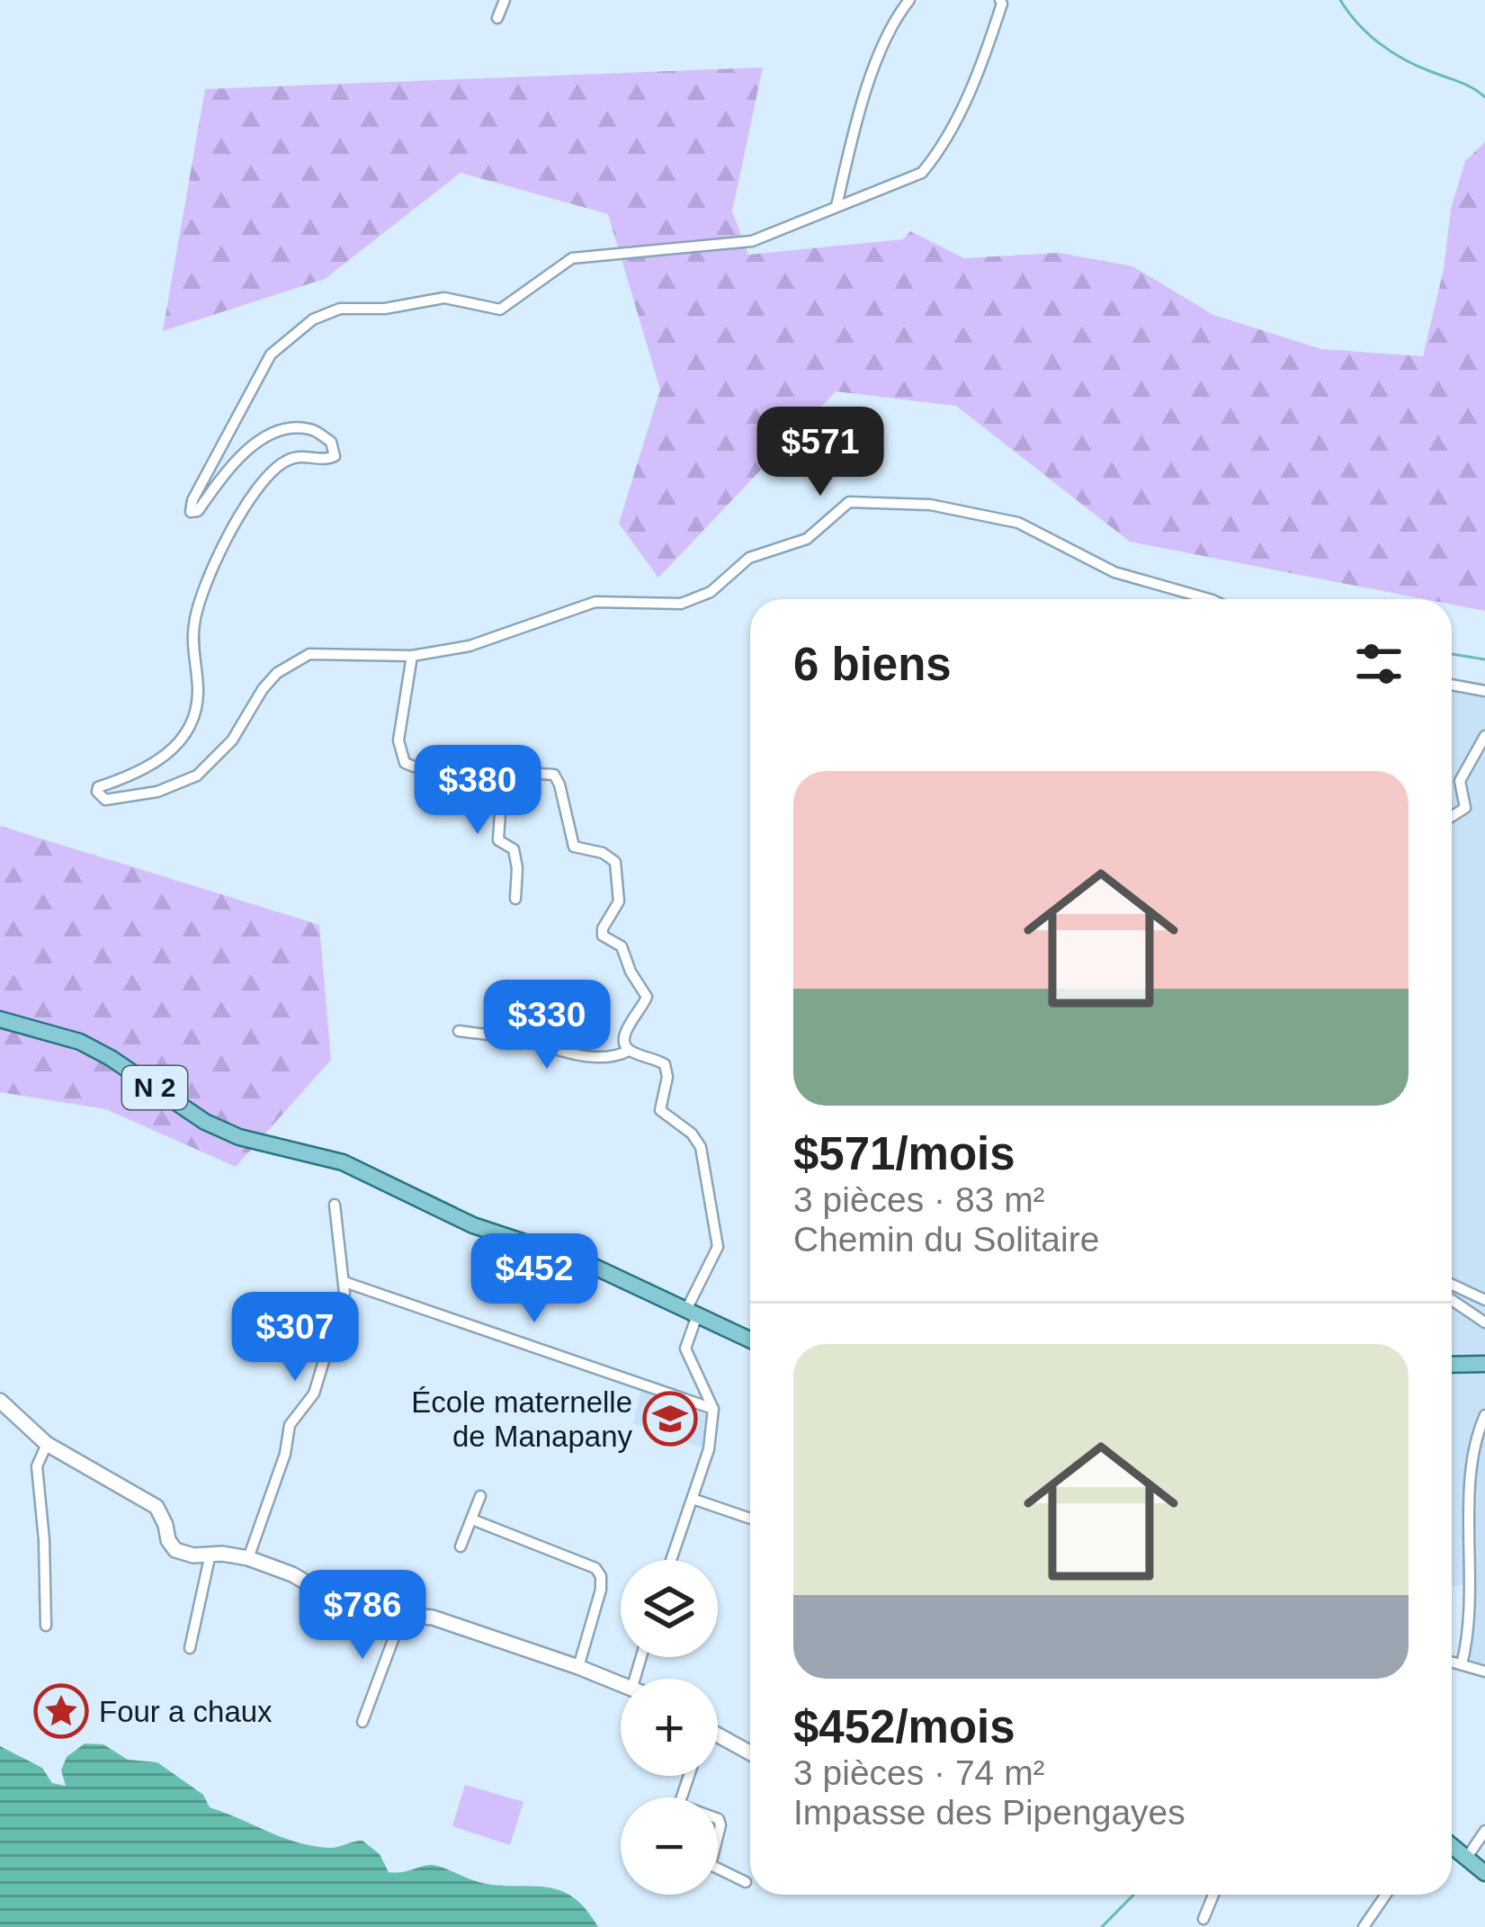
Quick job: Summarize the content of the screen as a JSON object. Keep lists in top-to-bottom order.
{
  "streets": {
    "main road": ["N 2"]
  },
  "places": {
    "school or university": ["École maternelle de Manapany"],
    "place": ["Four a chaux"]
  },
  "page": {
    "price": [
      "$571",
      "$380",
      "$330",
      "$452",
      "$307",
      "$786"
    ],
    "heading": "6 biens",
    "list": [
      {
        "name": "$571/mois",
        "note": "3 pièces · 83 m² · Chemin du Solitaire"
      },
      {
        "name": "$452/mois",
        "note": "3 pièces · 74 m² · Impasse des Pipengayes"
      }
    ],
    "map_buttons": ["+", "−"]
  }
}
